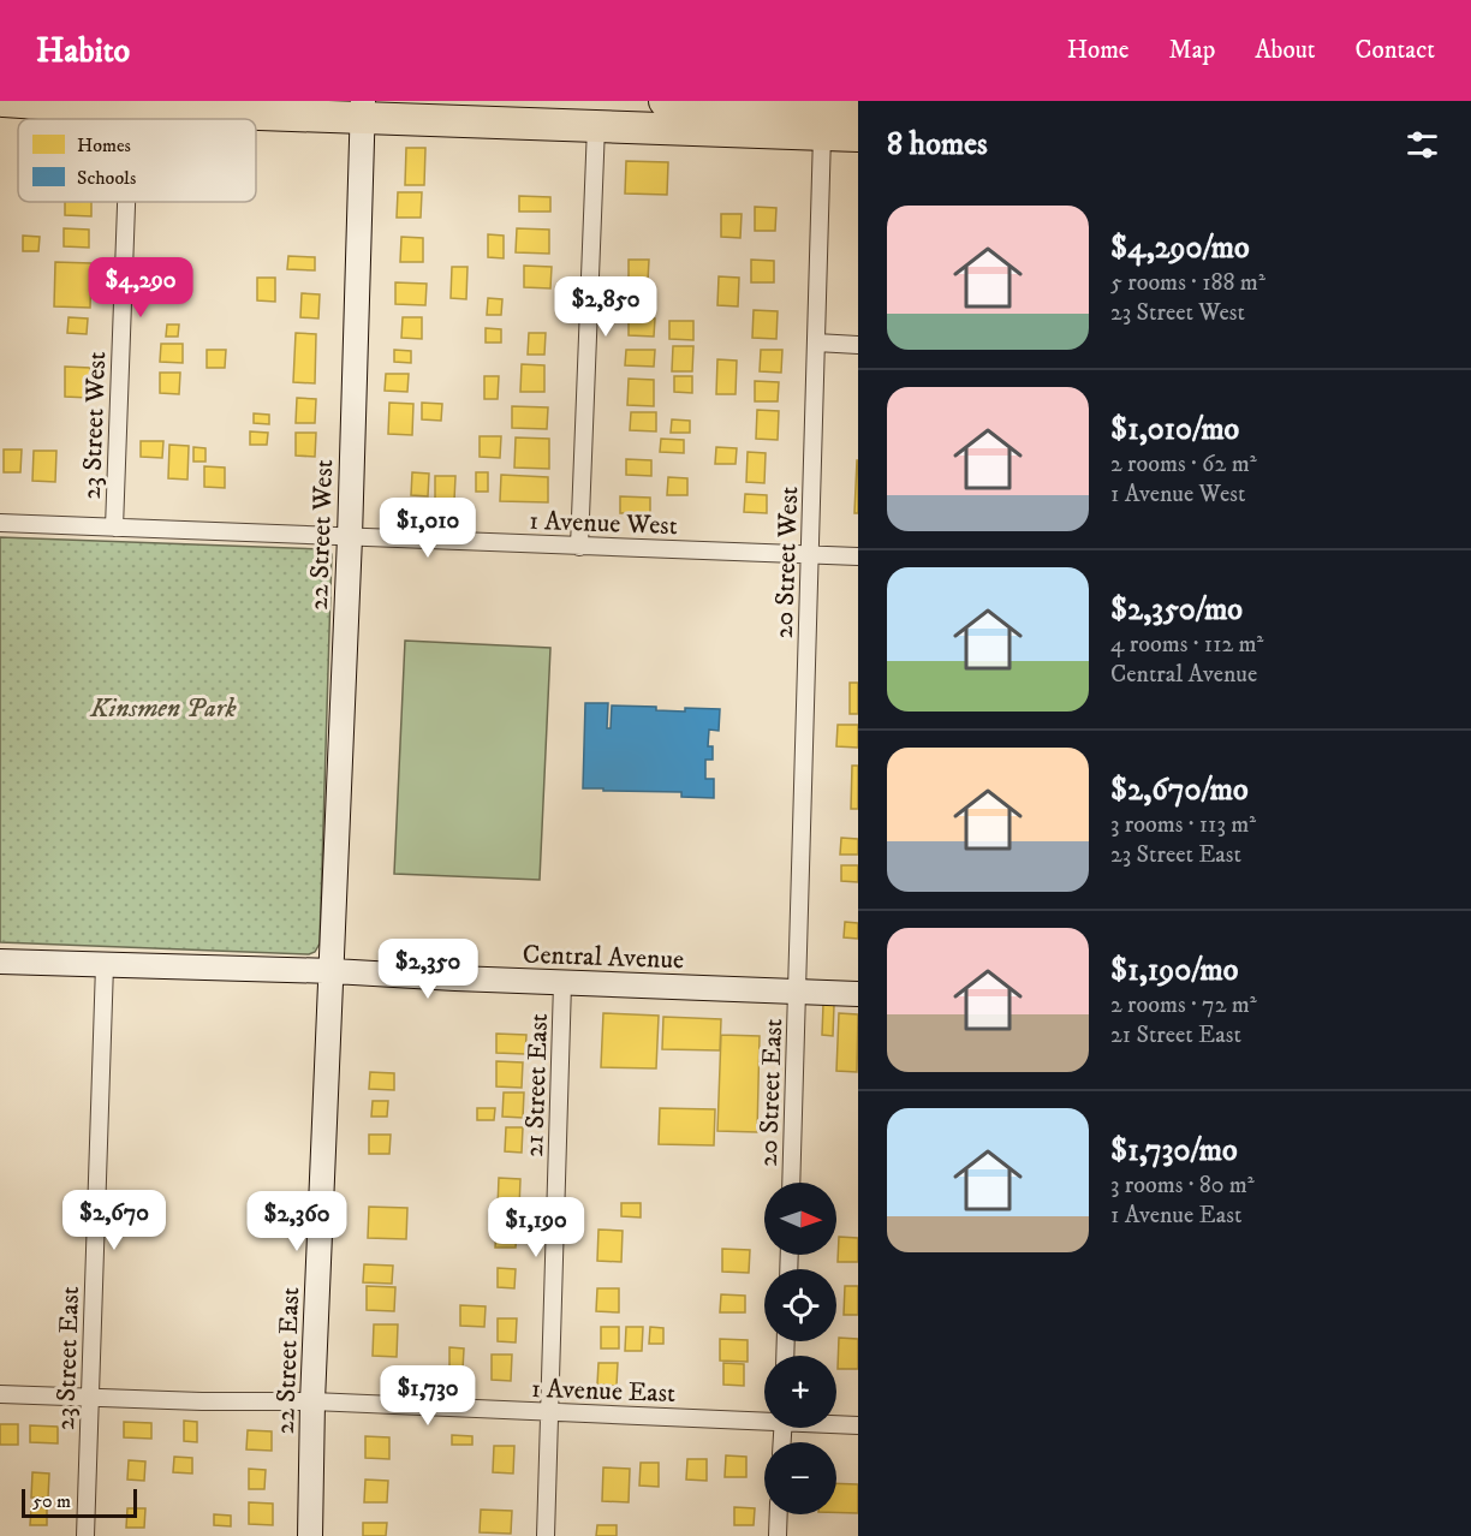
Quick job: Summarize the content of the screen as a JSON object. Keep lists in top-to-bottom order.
{
  "streets": {
    "street": [
      "23 Street West",
      "1 Avenue West",
      "22 Street West",
      "20 Street West",
      "Central Avenue",
      "21 Street East",
      "20 Street East",
      "23 Street East",
      "22 Street East",
      "1 Avenue East"
    ]
  },
  "crossings": [
    ["23 Street West", "1 Avenue West"],
    ["1 Avenue West", "22 Street West"],
    ["1 Avenue West", "20 Street West"],
    ["22 Street West", "Central Avenue"],
    ["22 Street West", "22 Street East"],
    ["20 Street West", "Central Avenue"],
    ["20 Street West", "20 Street East"],
    ["Central Avenue", "21 Street East"],
    ["Central Avenue", "20 Street East"],
    ["Central Avenue", "23 Street East"],
    ["Central Avenue", "22 Street East"],
    ["21 Street East", "1 Avenue East"],
    ["23 Street East", "1 Avenue East"],
    ["22 Street East", "1 Avenue East"]
  ],
  "parks": ["Kinsmen Park"],
  "legend": ["Homes", "Schools"],
  "scale_bar": "50 m",
  "north": "right",
  "page": {
    "header": "Habito",
    "nav": [
      "Home",
      "Map",
      "About",
      "Contact"
    ],
    "heading": "8 homes",
    "list": [
      {
        "name": "$4,290/mo",
        "note": "5 rooms · 188 m² · 23 Street West"
      },
      {
        "name": "$1,010/mo",
        "note": "2 rooms · 62 m² · 1 Avenue West"
      },
      {
        "name": "$2,350/mo",
        "note": "4 rooms · 112 m² · Central Avenue"
      },
      {
        "name": "$2,670/mo",
        "note": "3 rooms · 113 m² · 23 Street East"
      },
      {
        "name": "$1,190/mo",
        "note": "2 rooms · 72 m² · 21 Street East"
      },
      {
        "name": "$1,730/mo",
        "note": "3 rooms · 80 m² · 1 Avenue East"
      }
    ],
    "price": [
      "$4,290",
      "$2,850",
      "$1,010",
      "$2,350",
      "$2,670",
      "$2,360",
      "$1,190",
      "$1,730"
    ],
    "map_buttons": ["+", "−"],
    "scale": "50 m"
  }
}
